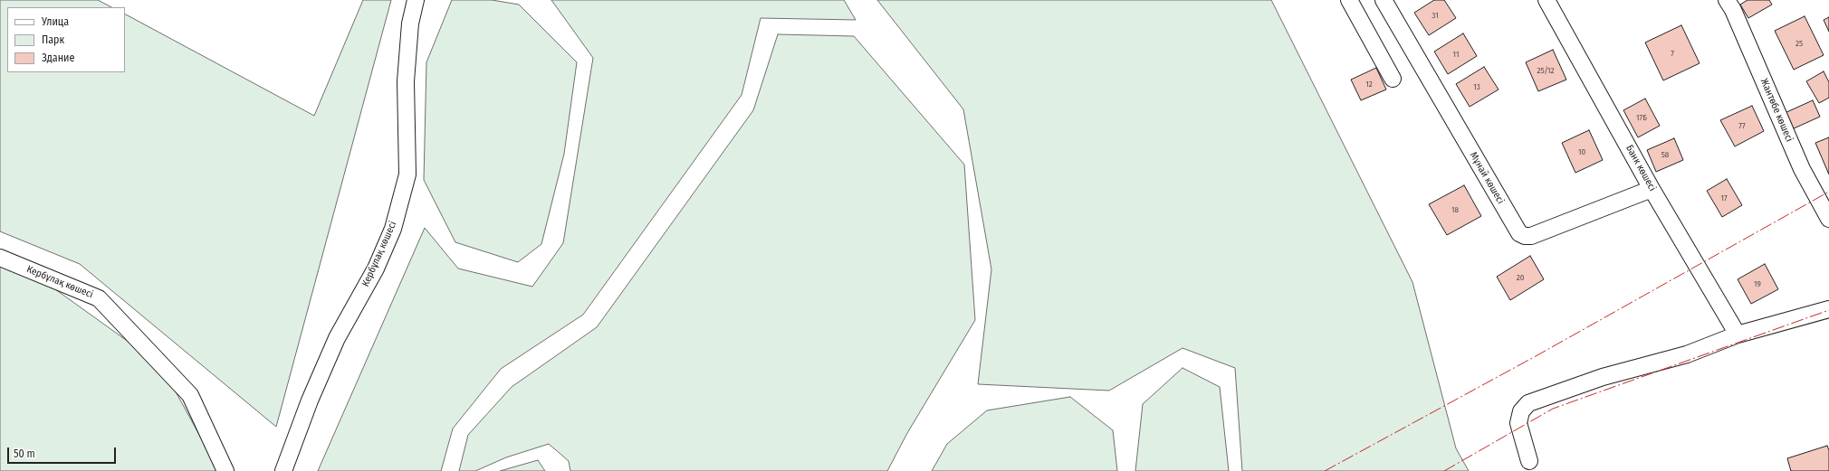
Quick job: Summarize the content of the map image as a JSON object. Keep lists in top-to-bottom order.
{
  "streets": {
    "street": [
      "Жантөбе көшесі",
      "Банк көшесі",
      "Мұнай көшесі",
      "Кербұлақ көшесі"
    ]
  },
  "crossings": [
    ["Банк көшесі", "Мұнай көшесі"]
  ],
  "house_numbers": [
    "31",
    "25",
    "7",
    "11",
    "25/12",
    "12",
    "13",
    "17Б",
    "77",
    "10",
    "58",
    "17",
    "18",
    "20",
    "19"
  ],
  "legend": ["Улица", "Парк", "Здание"],
  "scale_bar": "50 m"
}
